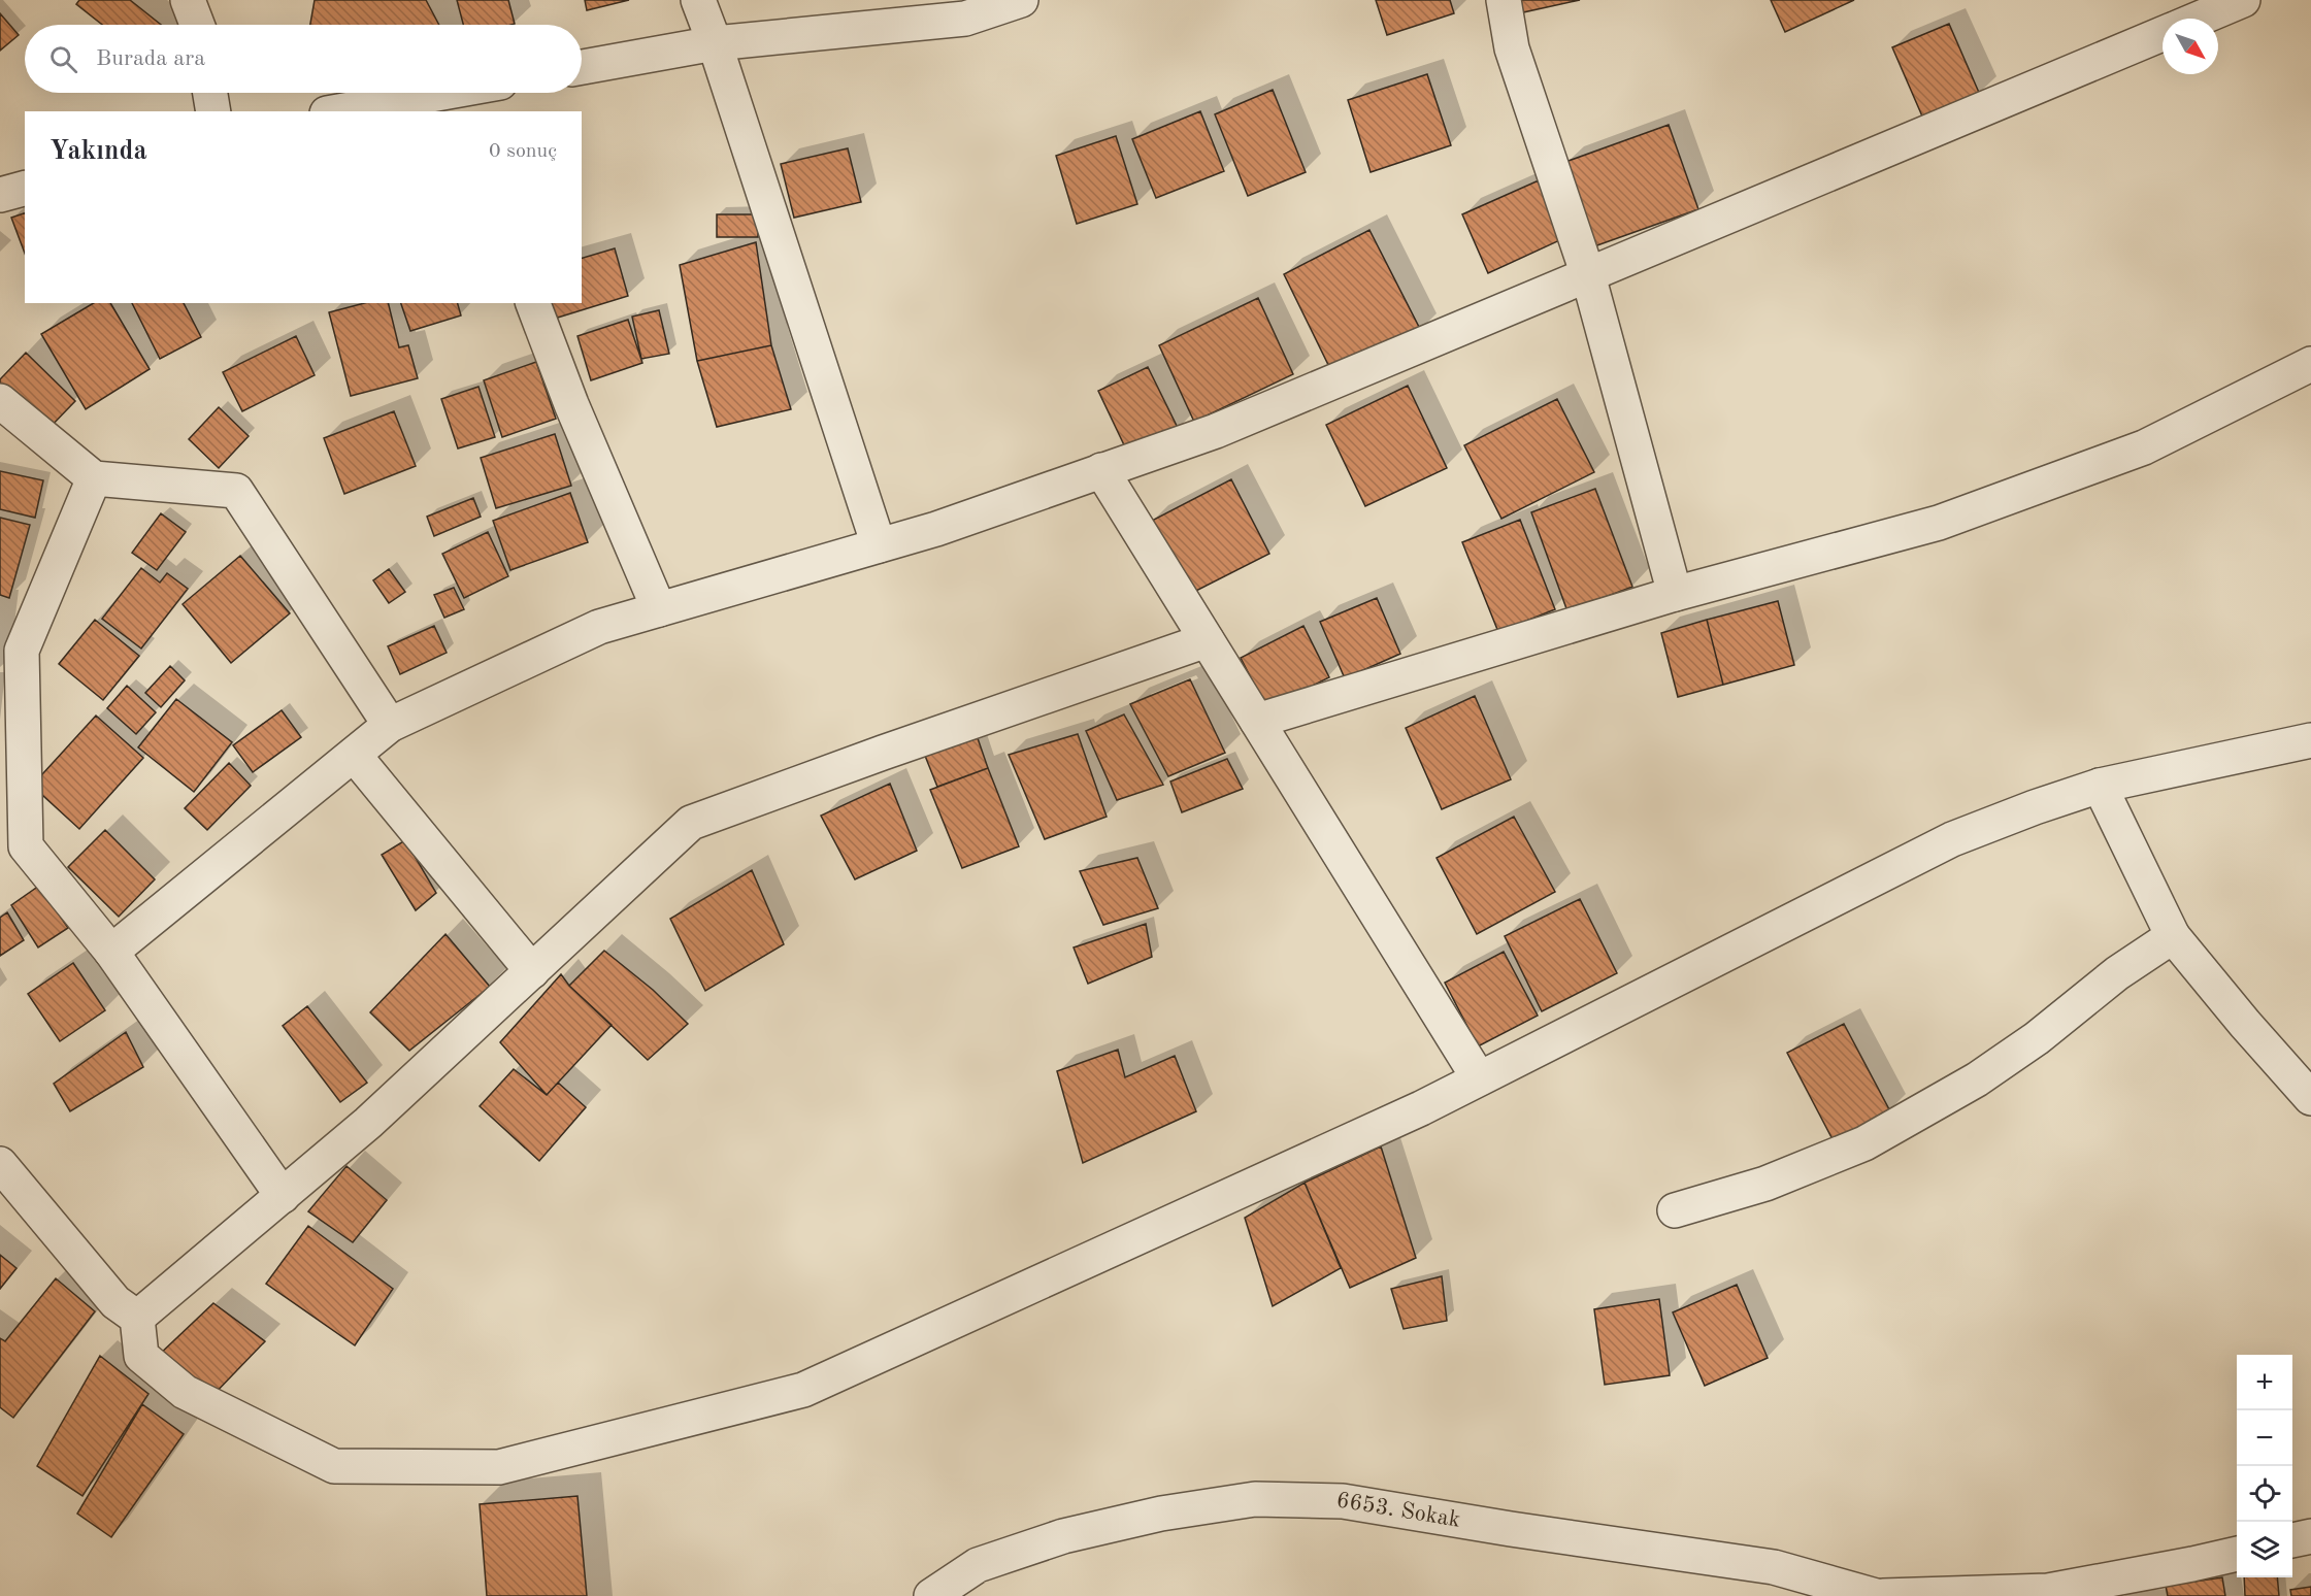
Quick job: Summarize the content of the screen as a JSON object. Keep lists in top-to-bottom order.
{
  "streets": {
    "street": ["6653. Sokak"]
  },
  "north": "bottom right",
  "page": {
    "search": "Burada ara",
    "heading": ["Yakında", "0 sonuç"],
    "map_buttons": ["+", "−"]
  }
}
